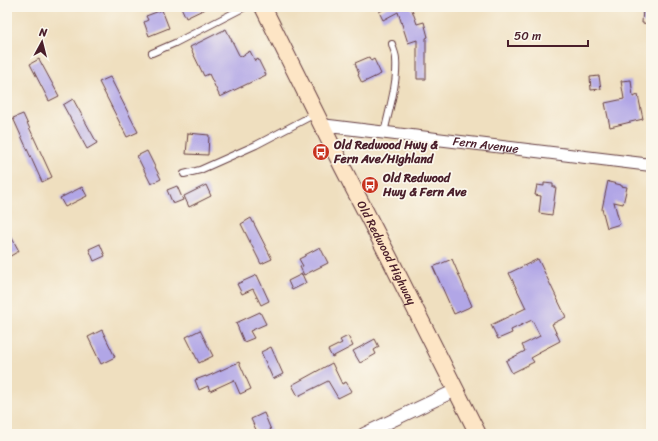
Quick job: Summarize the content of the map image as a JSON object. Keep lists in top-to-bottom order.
{
  "streets": {
    "main road": ["Old Redwood Highway"],
    "street": ["Fern Avenue"]
  },
  "crossings": [
    ["Fern Avenue", "Old Redwood Highway"]
  ],
  "places": {
    "bus stop": ["Old Redwood Hwy & Fern Ave/Highland", "Old Redwood Hwy & Fern Ave"]
  },
  "scale_bar": "50 m",
  "north": "top"
}
